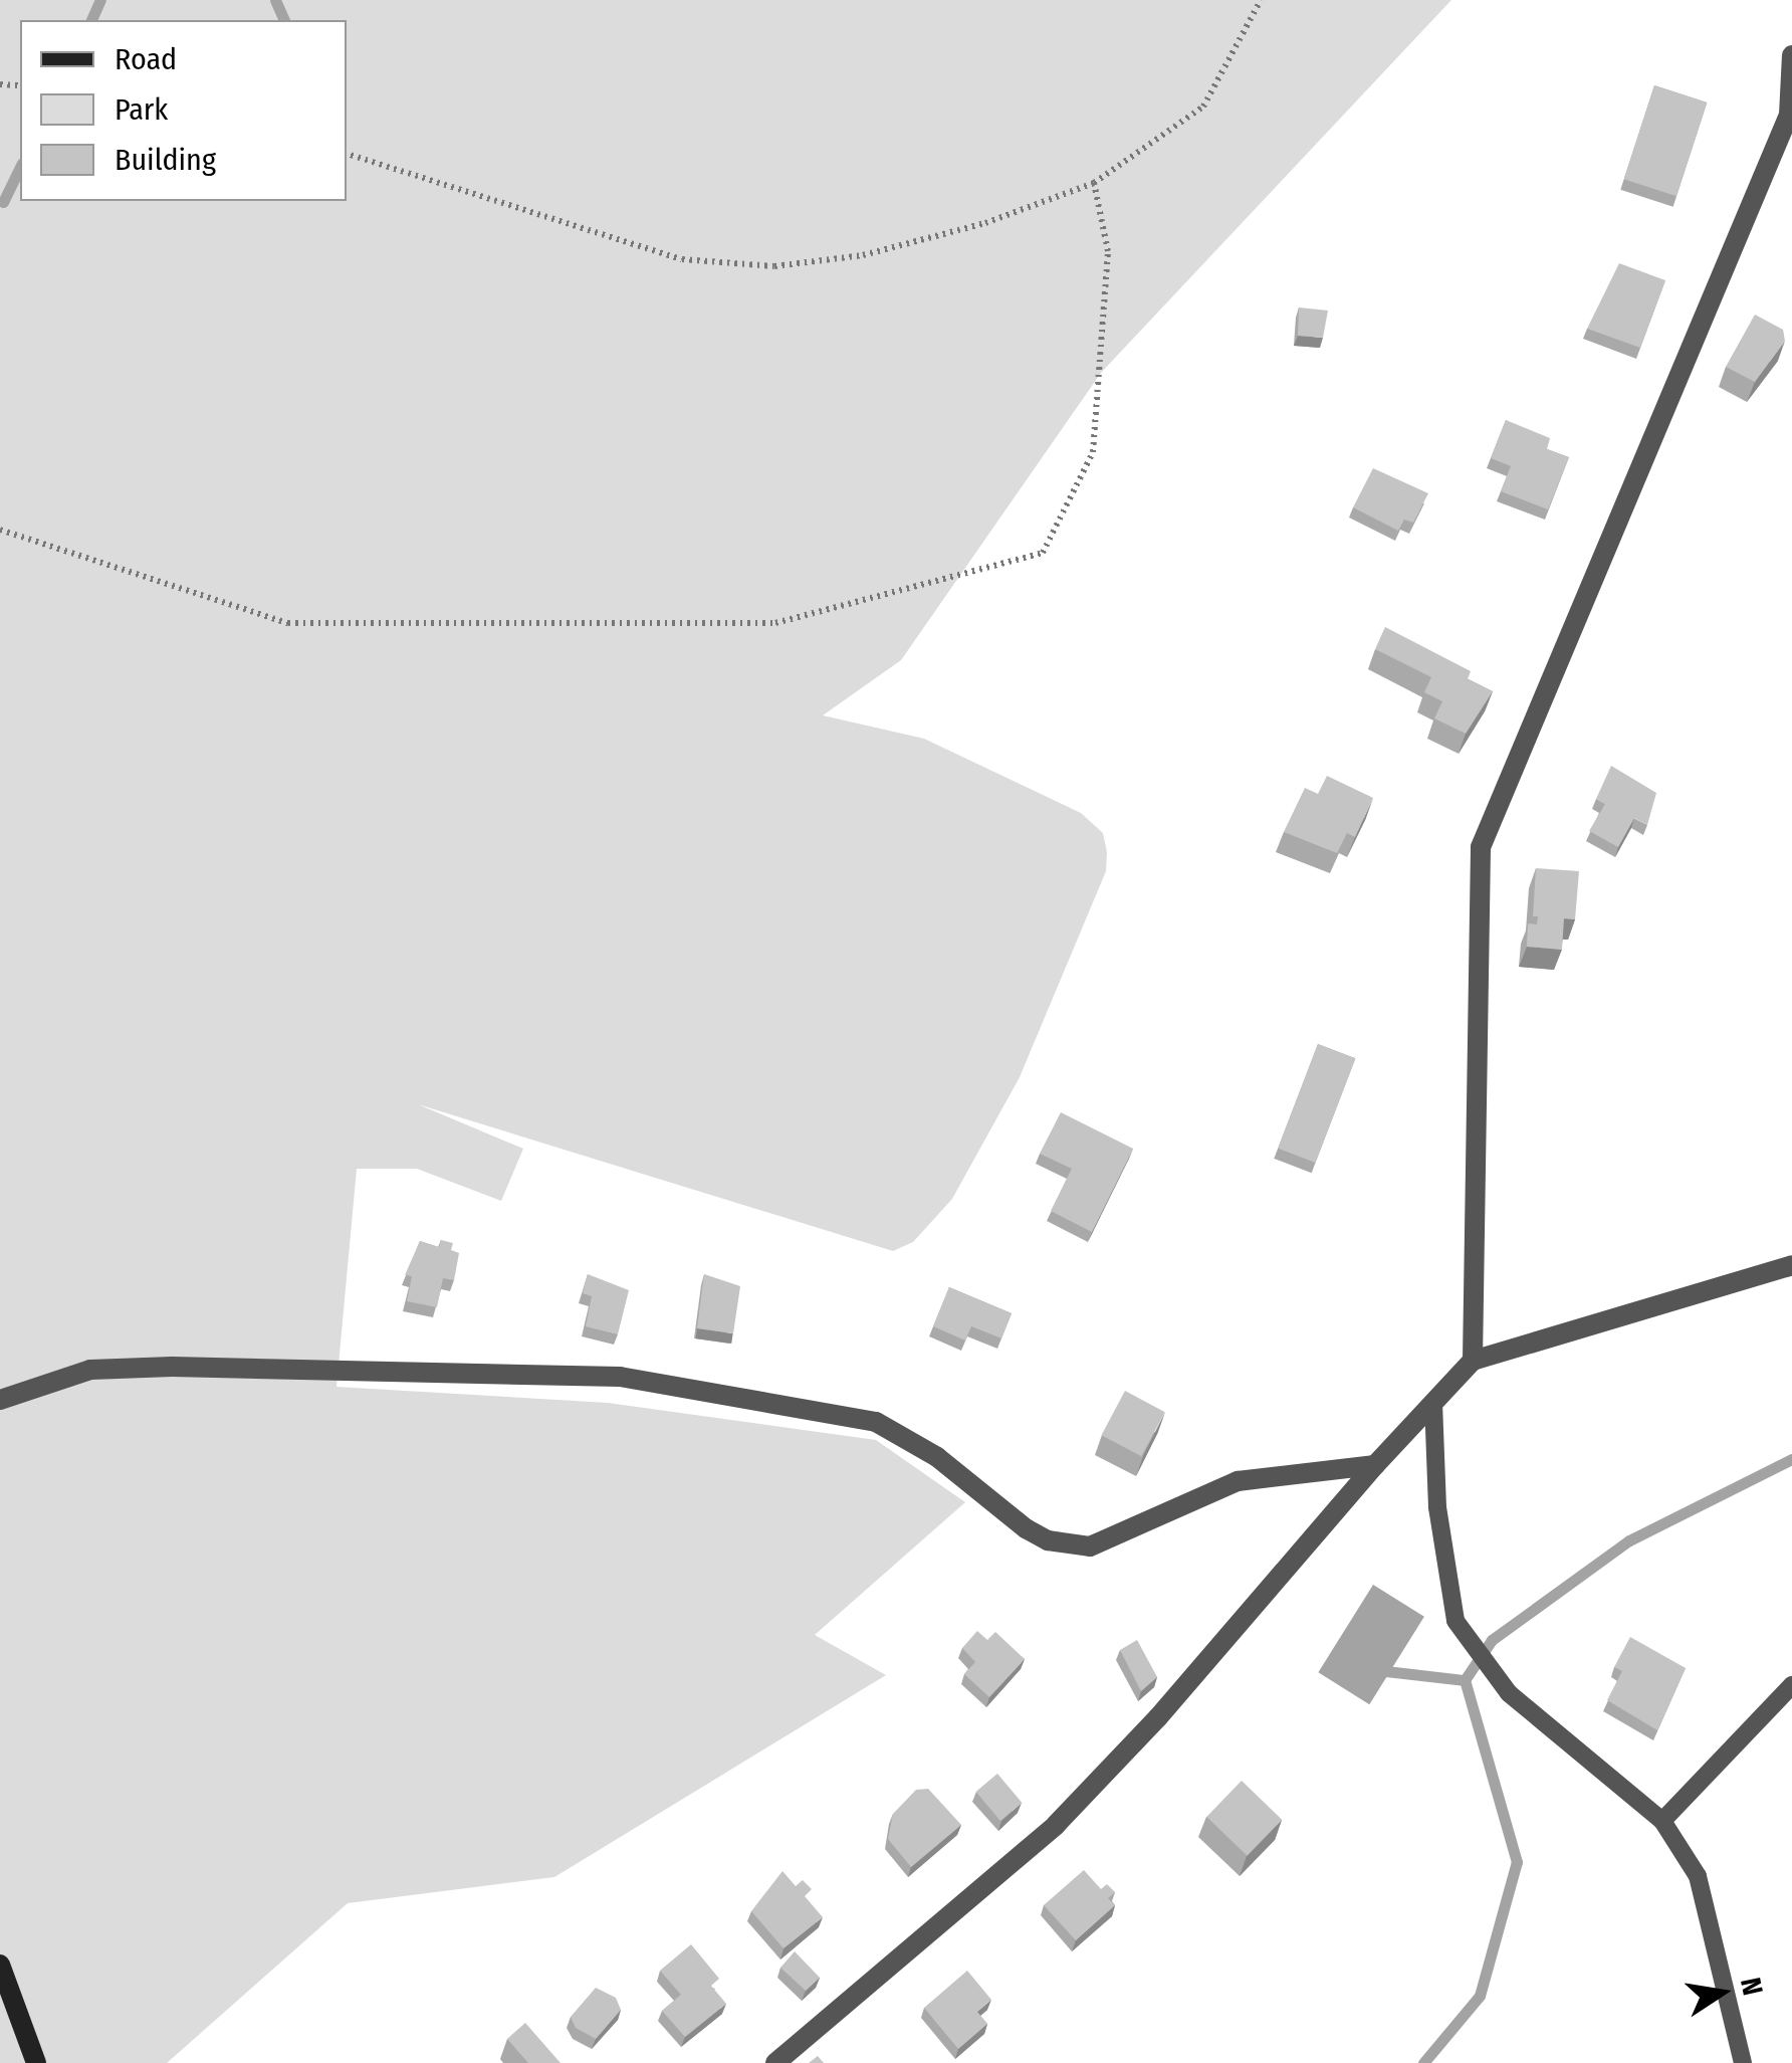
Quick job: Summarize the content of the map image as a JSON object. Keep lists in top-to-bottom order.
{
  "legend": ["Road", "Park", "Building"],
  "north": "right"
}
